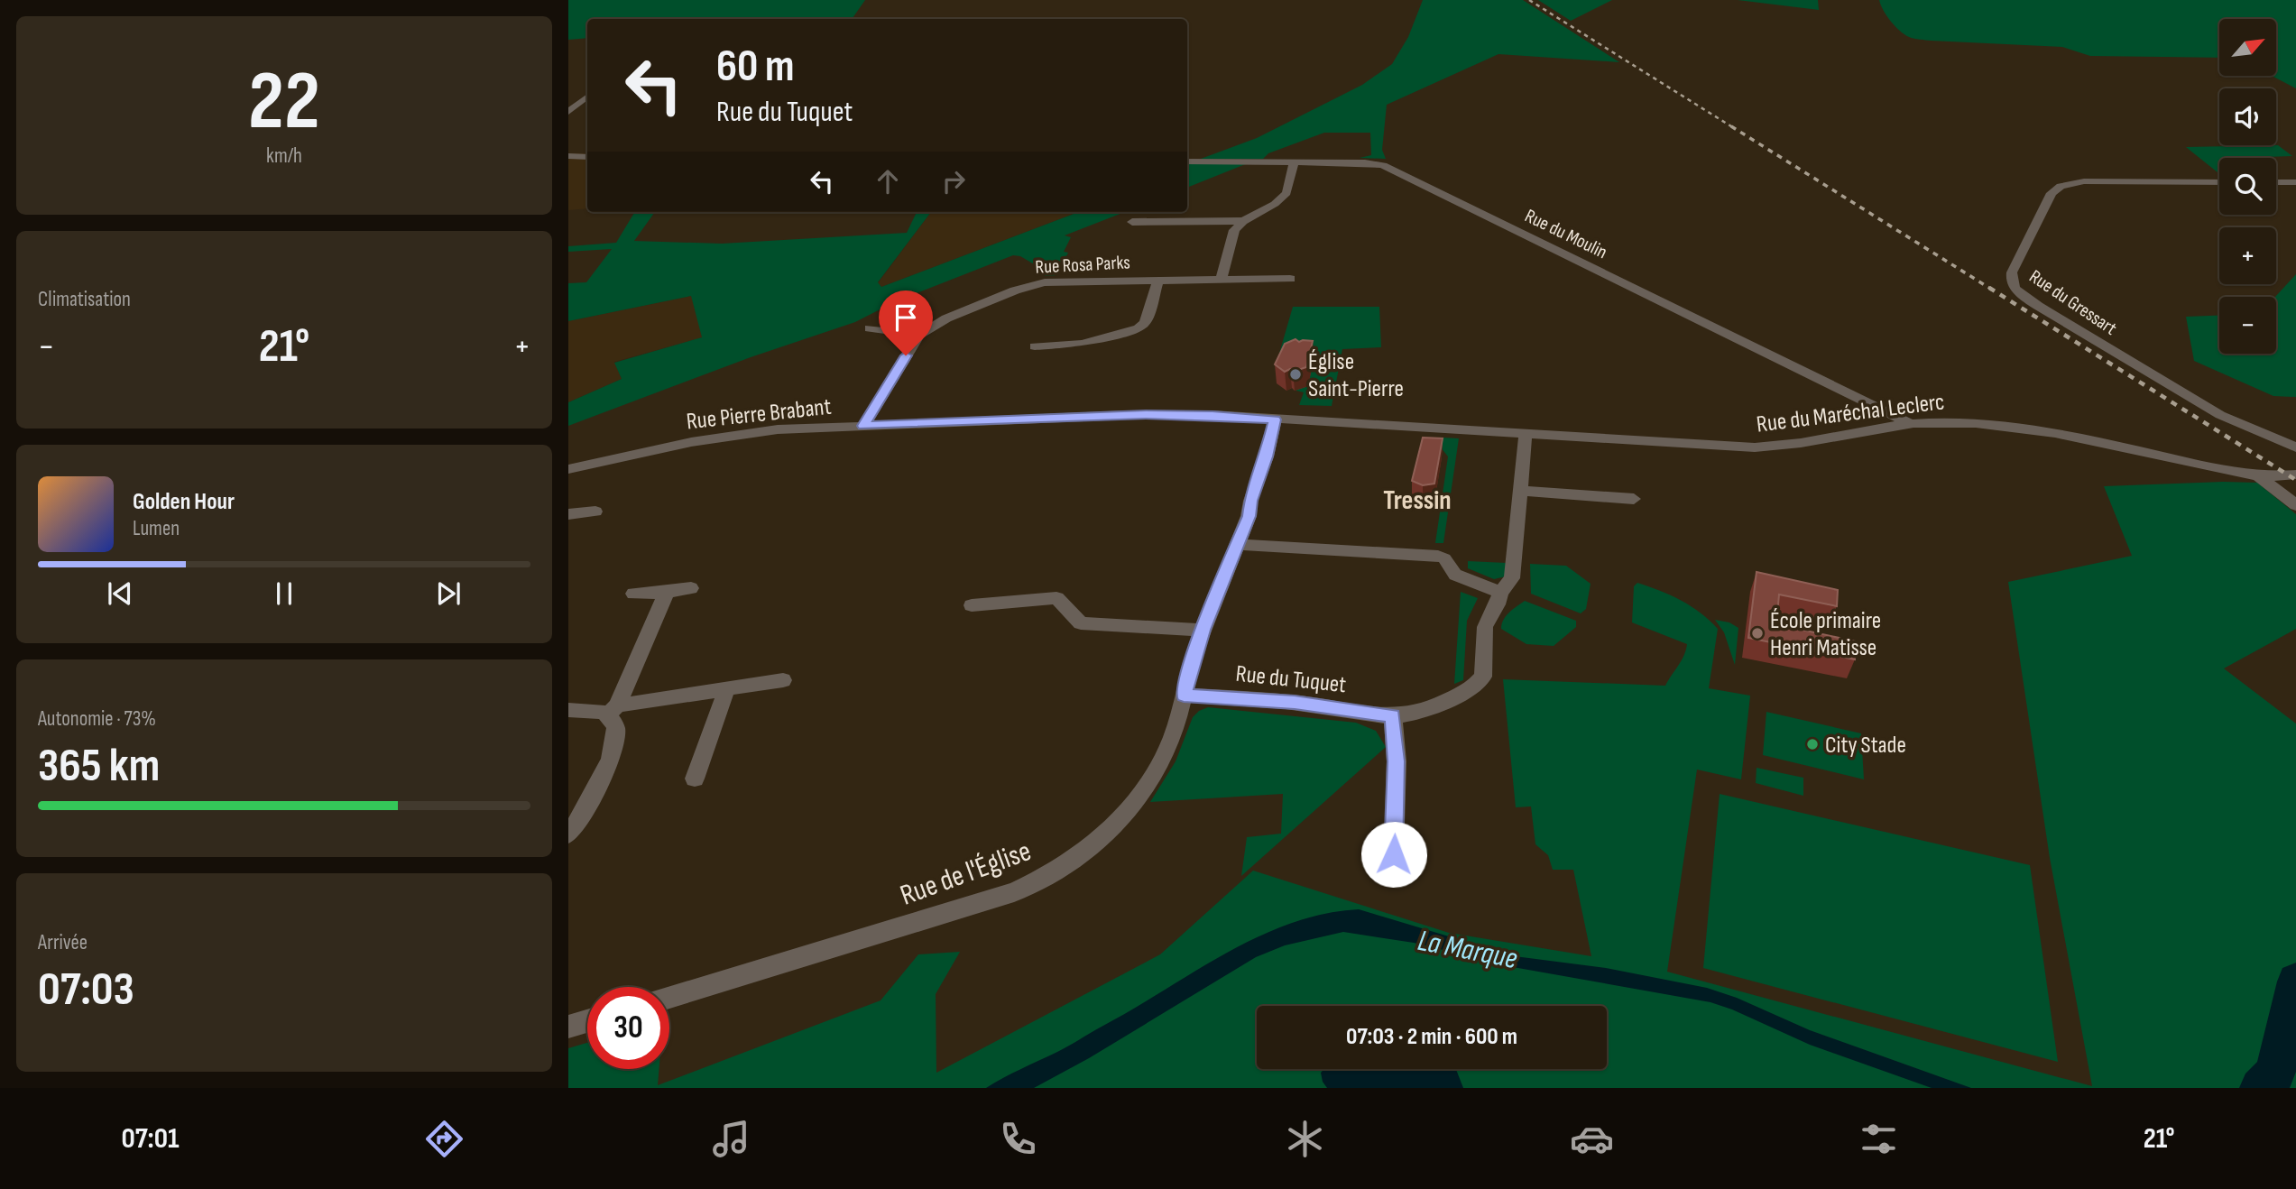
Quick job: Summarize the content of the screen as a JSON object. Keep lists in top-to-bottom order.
{
  "streets": {
    "street": [
      "Rue du Moulin",
      "Rue Rosa Parks",
      "Rue du Gressart",
      "Rue du Maréchal Leclerc",
      "Rue Pierre Brabant",
      "Rue du Tuquet",
      "Rue de l'Église"
    ]
  },
  "crossings": [
    ["Rue du Moulin", "Rue du Maréchal Leclerc"],
    ["Rue Rosa Parks", "Rue Pierre Brabant"],
    ["Rue du Maréchal Leclerc", "Rue Pierre Brabant"],
    ["Rue du Maréchal Leclerc", "Rue du Tuquet"],
    ["Rue Pierre Brabant", "Rue de l'Église"],
    ["Rue du Tuquet", "Rue de l'Église"]
  ],
  "districts": ["Tressin"],
  "water": ["La Marque"],
  "places": ["Église Saint-Pierre", "École primaire Henri Matisse", "City Stade"],
  "north": "top right",
  "page": {
    "tile": [
      ["22", "km/h"],
      "Climatisation",
      ["Autonomie · 73%", "365 km"],
      ["Arrivée", "07:03"]
    ],
    "map_buttons": ["+", "−"],
    "turn": ["60 m", "Rue du Tuquet"],
    "heat": ["−", "21°", "+"],
    "song": ["Golden Hour", "Lumen"],
    "limit": "30",
    "trip": "07:03 · 2 min · 600 m",
    "tabs": ["07:01", "21°"]
  }
}
